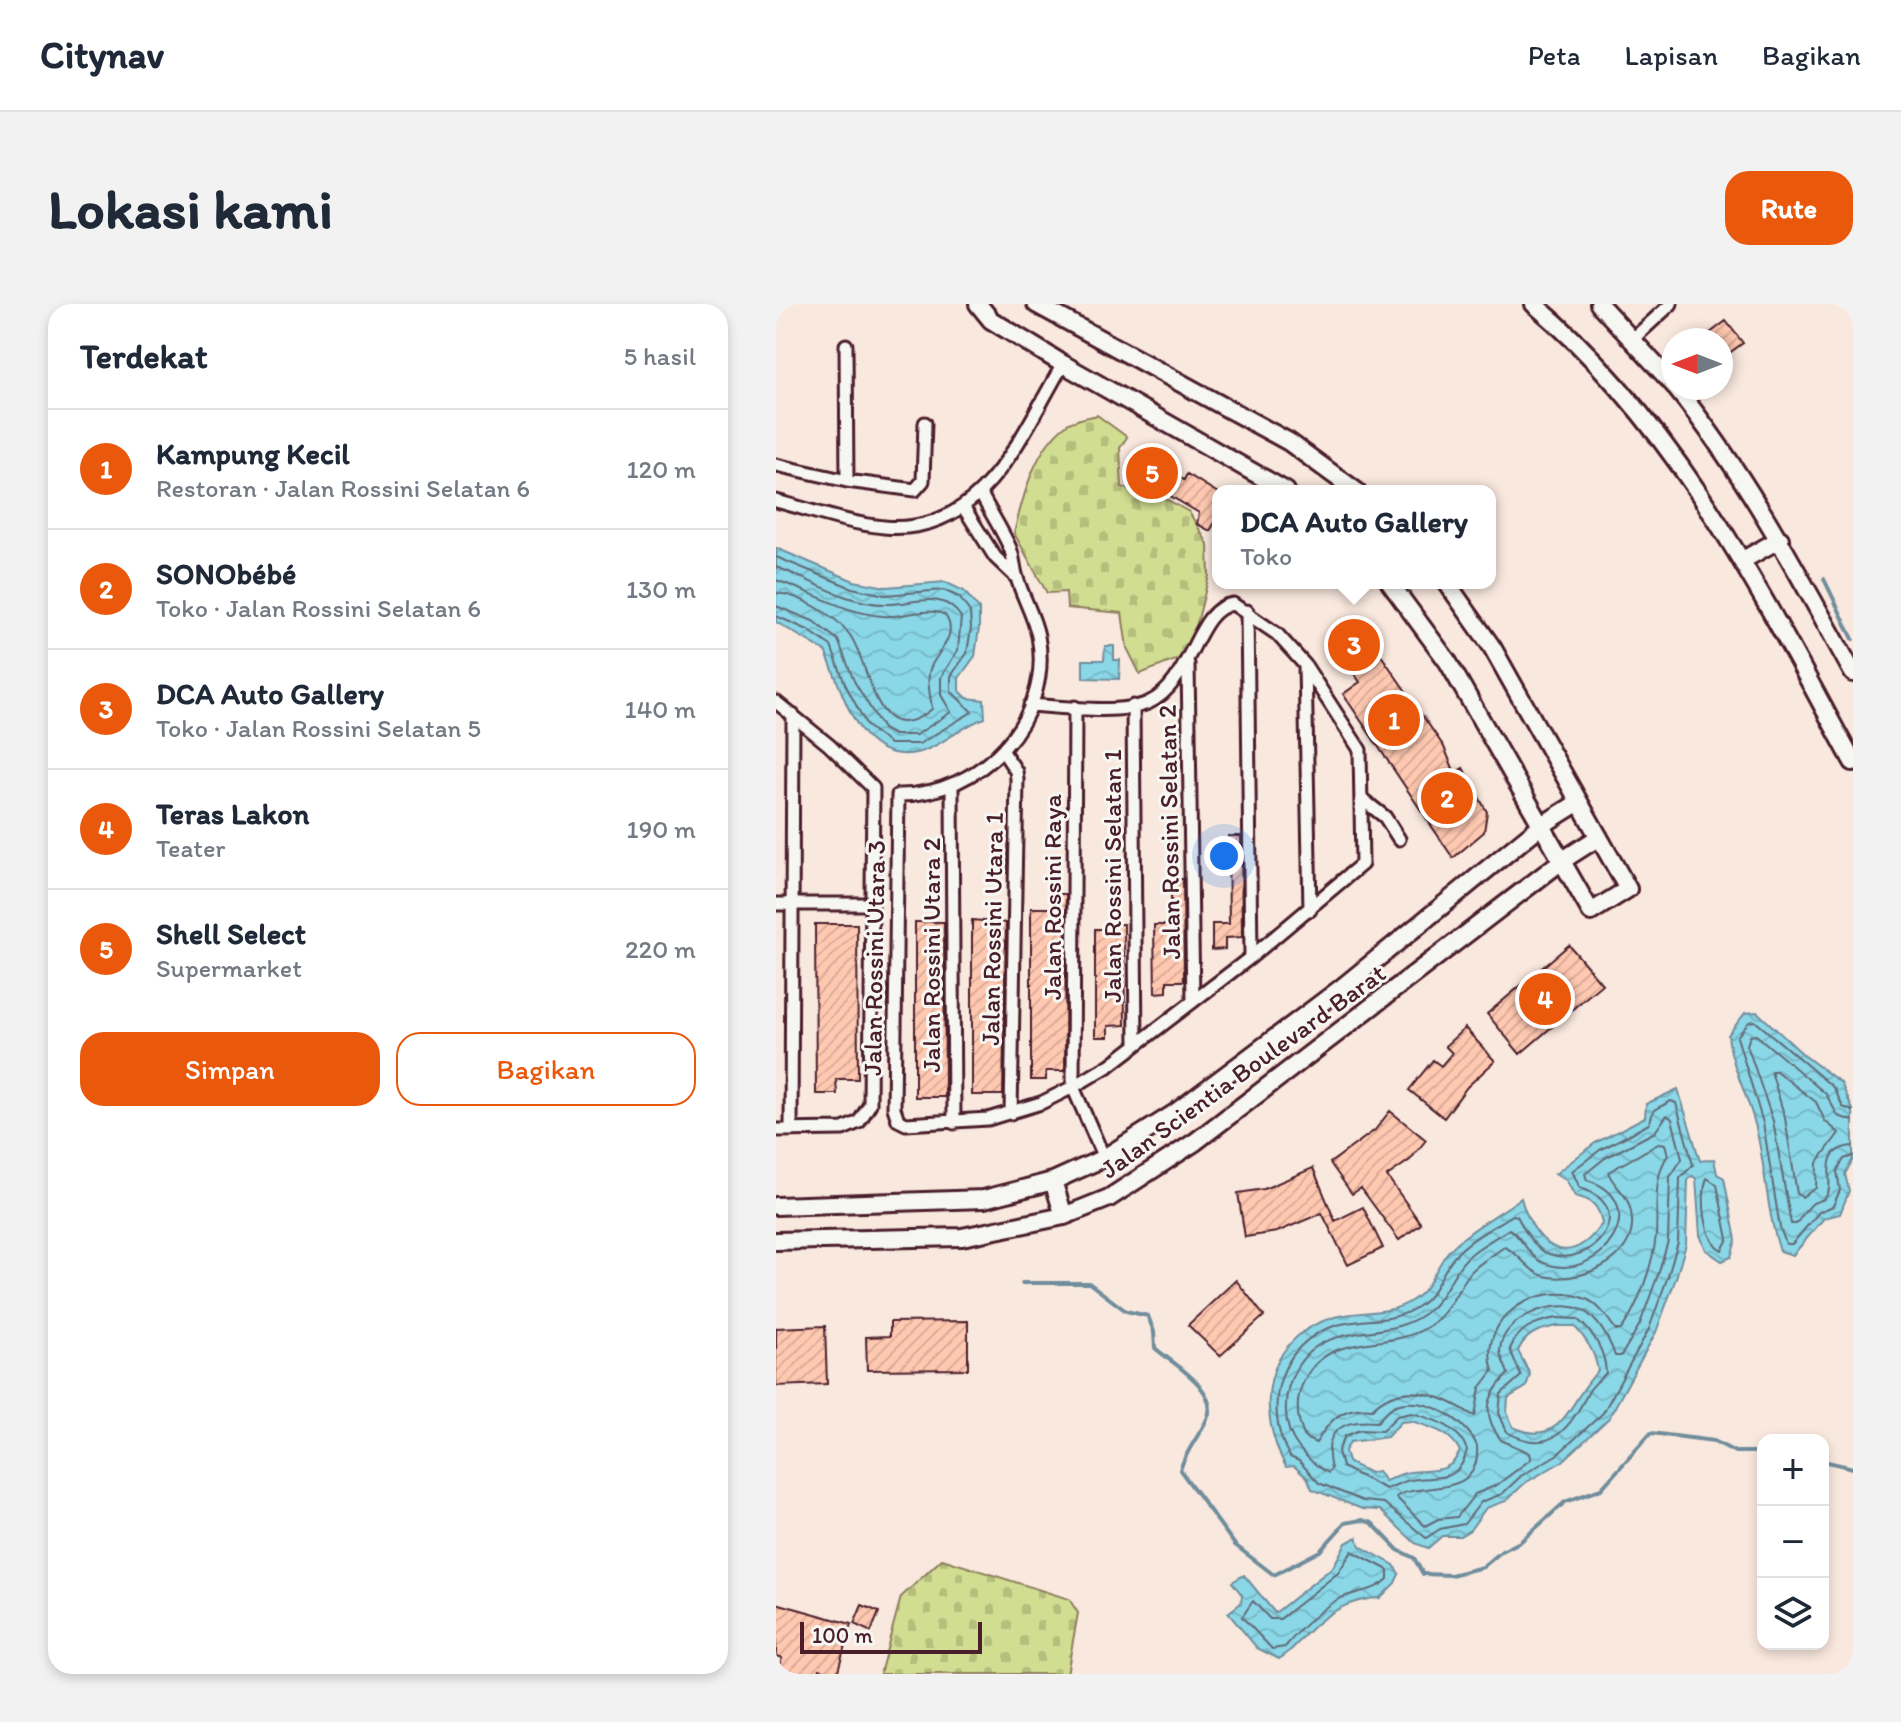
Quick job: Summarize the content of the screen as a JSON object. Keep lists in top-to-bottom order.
{
  "streets": {
    "street": [
      "Jalan Rossini Selatan 2",
      "Jalan Rossini Selatan 1",
      "Jalan Rossini Raya",
      "Jalan Rossini Utara 1",
      "Jalan Rossini Utara 2",
      "Jalan Rossini Utara 3",
      "Jalan Scientia Boulevard Barat"
    ]
  },
  "crossings": [
    ["Jalan Rossini Utara 2", "Jalan Rossini Utara 3"]
  ],
  "scale_bar": "100 m",
  "north": "left",
  "page": {
    "header": "Citynav",
    "nav": ["Peta", "Lapisan", "Bagikan"],
    "buttons": [
      "Rute",
      ["Simpan", "Bagikan"]
    ],
    "title": "Lokasi kami",
    "heading": ["Terdekat", "5 hasil"],
    "list": [
      {
        "mark": "1",
        "name": "Kampung Kecil",
        "note": "Restoran · Jalan Rossini Selatan 6",
        "value": "120 m"
      },
      {
        "mark": "2",
        "name": "SONObébé",
        "note": "Toko · Jalan Rossini Selatan 6",
        "value": "130 m"
      },
      {
        "mark": "3",
        "name": "DCA Auto Gallery",
        "note": "Toko · Jalan Rossini Selatan 5",
        "value": "140 m"
      },
      {
        "mark": "4",
        "name": "Teras Lakon",
        "note": "Teater",
        "value": "190 m"
      },
      {
        "mark": "5",
        "name": "Shell Select",
        "note": "Supermarket",
        "value": "220 m"
      }
    ],
    "pins": [
      "5",
      "3",
      "1",
      "2",
      "4"
    ],
    "popup": ["DCA Auto Gallery", "Toko"],
    "map_buttons": ["+", "−"],
    "scale": "100 m"
  }
}
